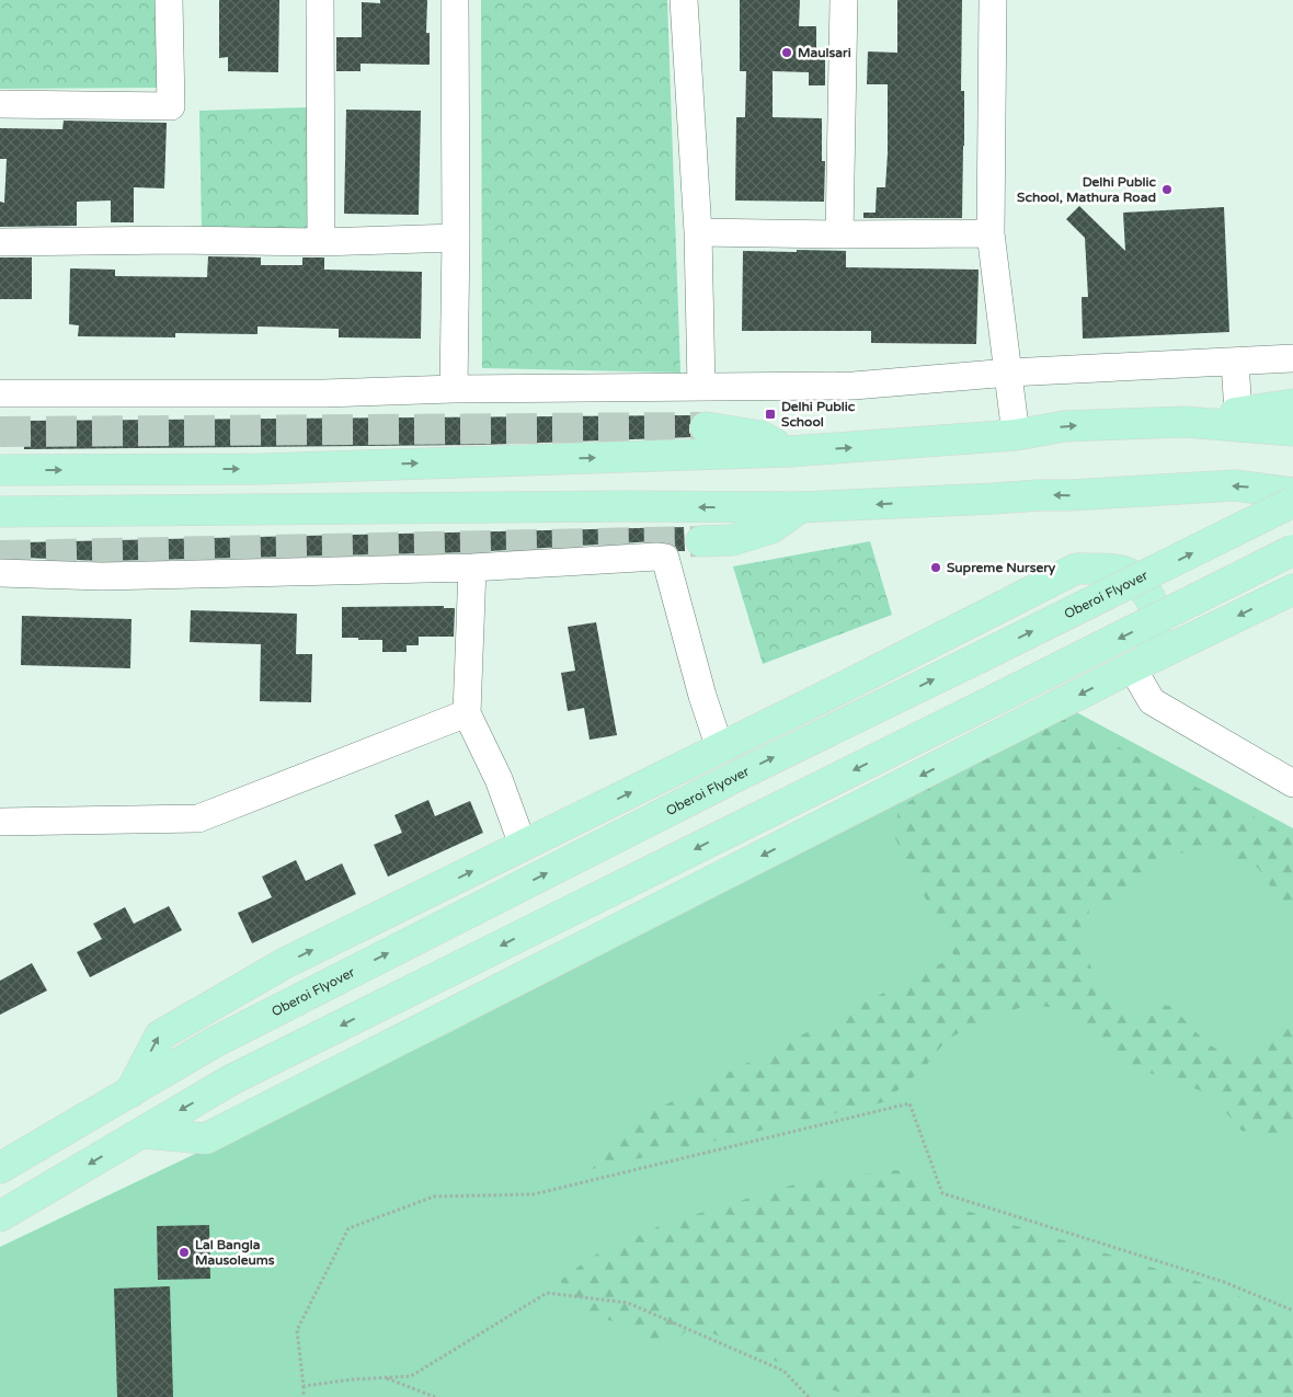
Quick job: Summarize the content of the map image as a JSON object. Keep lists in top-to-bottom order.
{
  "streets": {
    "main road": ["Oberoi Flyover"]
  },
  "places": {
    "other": [
      "Maulsari",
      "Delhi Public School, Mathura Road",
      "Supreme Nursery",
      "Lal Bangla Mausoleums"
    ],
    "transit": ["Delhi Public School"]
  }
}
